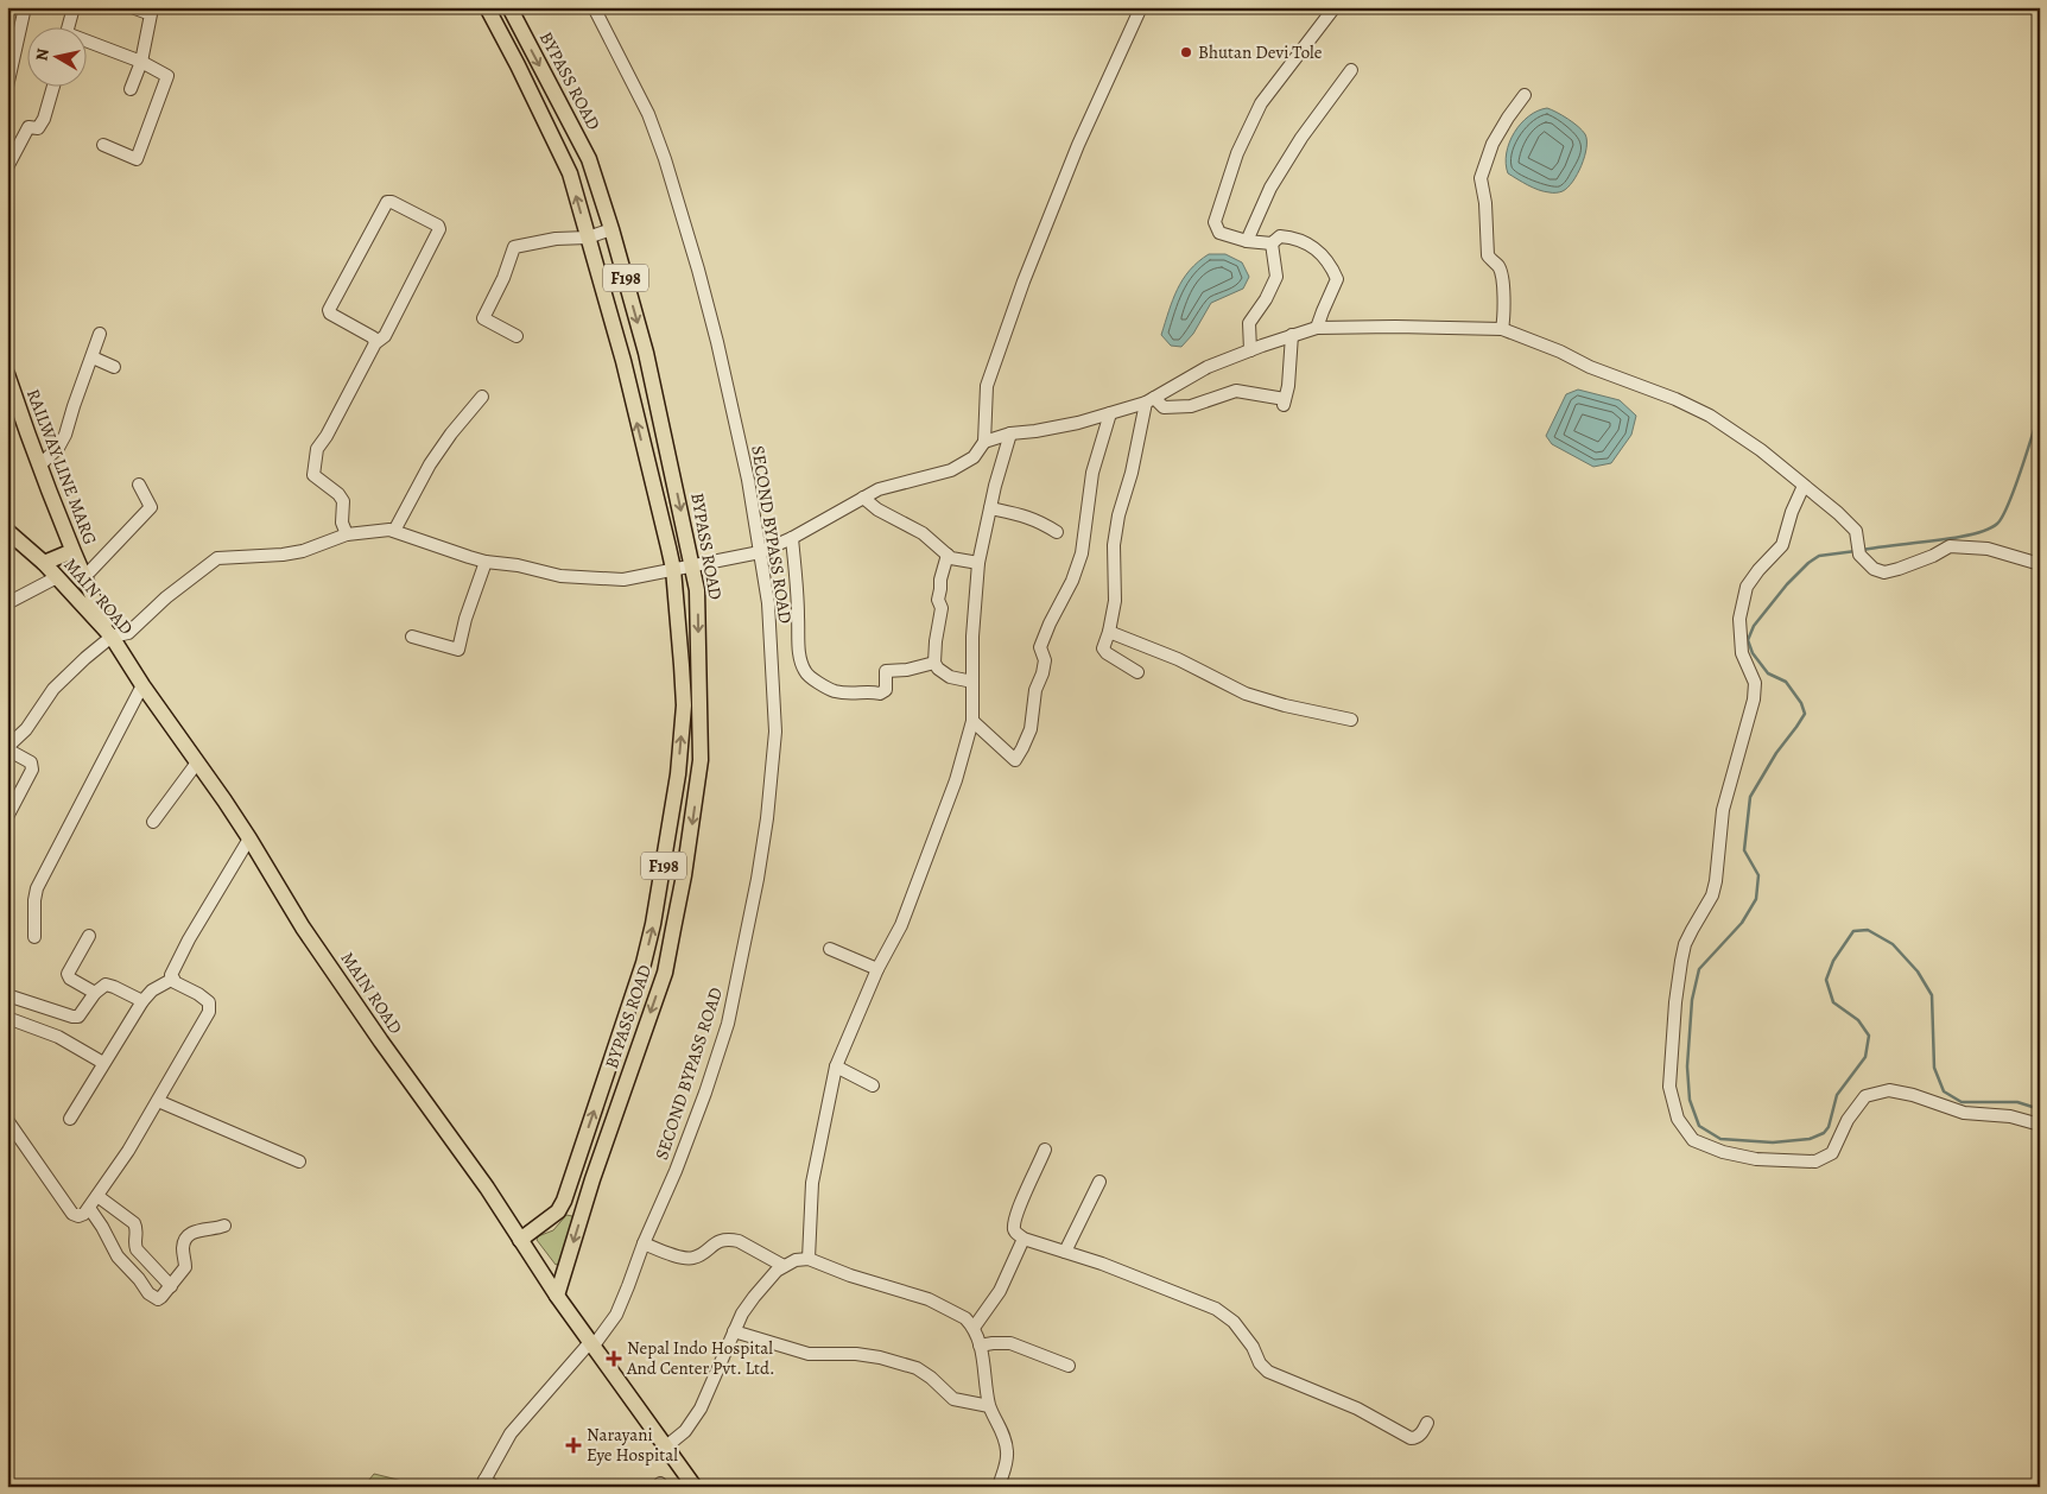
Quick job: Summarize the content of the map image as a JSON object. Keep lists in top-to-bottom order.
{
  "streets": {
    "main road": [
      "BYPASS ROAD",
      "F198",
      "RAILWAY LINE MARG",
      "MAIN ROAD"
    ],
    "street": ["SECOND BYPASS ROAD"]
  },
  "crossings": [
    ["BYPASS ROAD", "F198"],
    ["F198", "MAIN ROAD"],
    ["RAILWAY LINE MARG", "MAIN ROAD"],
    ["SECOND BYPASS ROAD", "MAIN ROAD"]
  ],
  "places": {
    "other": ["Bhutan Devi Tole"],
    "health": ["Nepal Indo Hospital And Center Pvt. Ltd.", "Narayani Eye Hospital"]
  },
  "north": "left"
}
